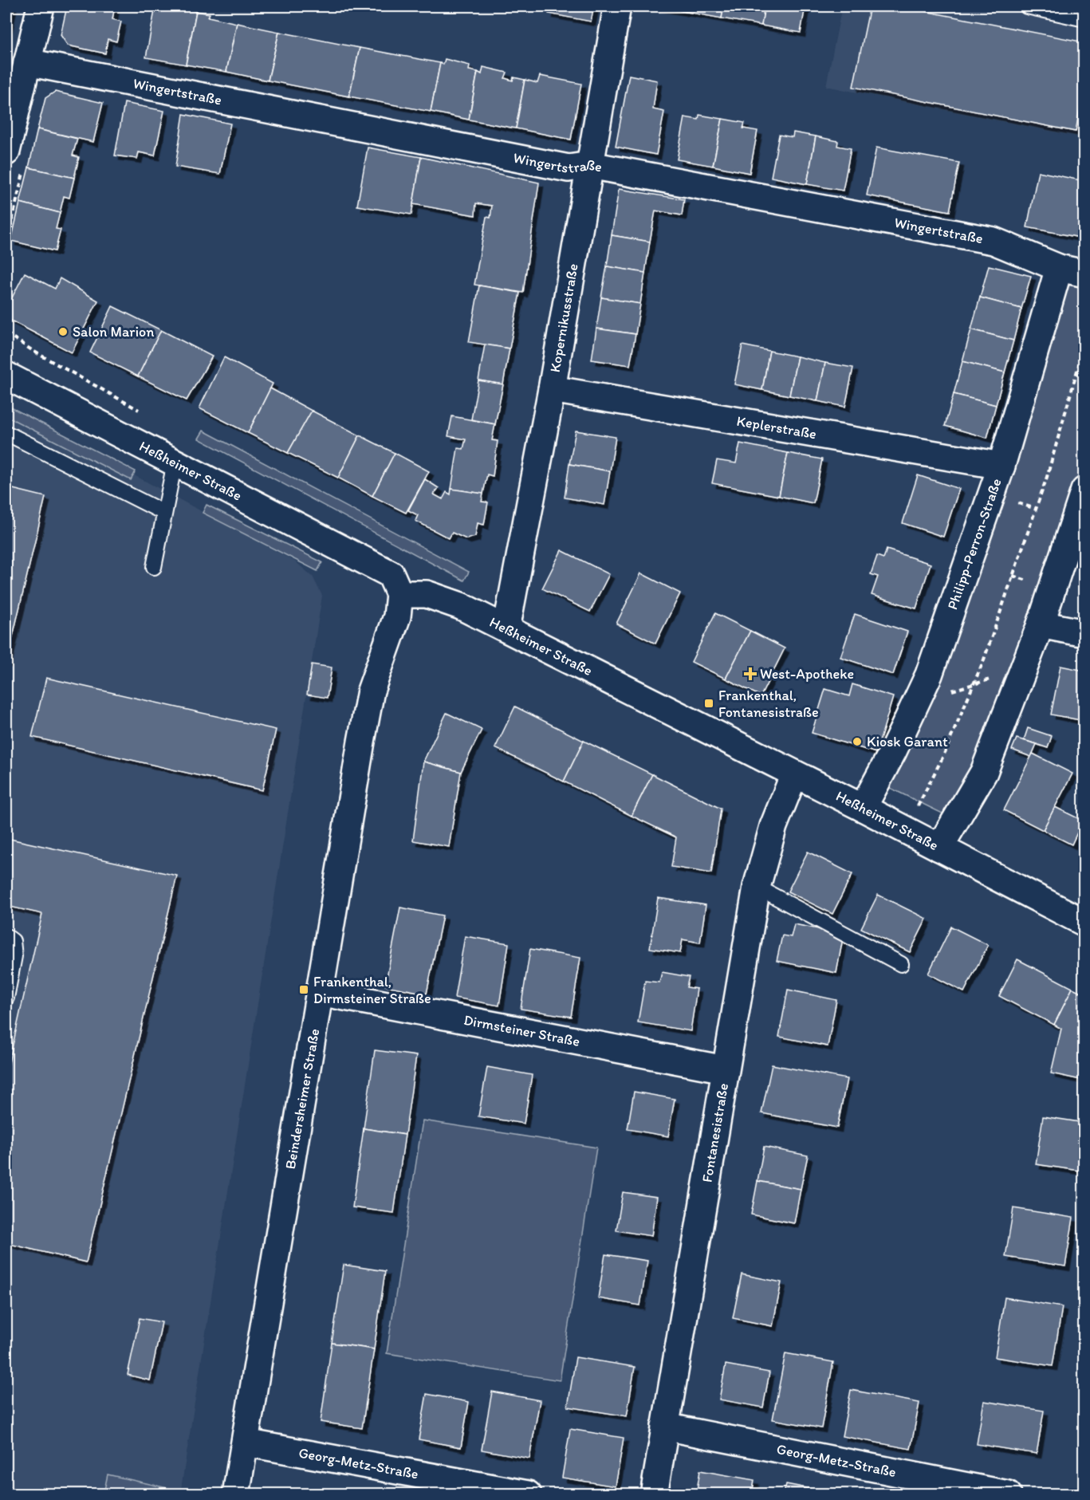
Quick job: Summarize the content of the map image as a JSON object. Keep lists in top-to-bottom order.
{
  "streets": {
    "street": [
      "Wingertstraße",
      "Kopernikusstraße",
      "Keplerstraße",
      "Heßheimer Straße",
      "Philipp-Perron-Straße",
      "Dirmsteiner Straße",
      "Beindersheimer Straße",
      "Fontanesistraße",
      "Georg-Metz-Straße"
    ]
  },
  "crossings": [
    ["Wingertstraße", "Kopernikusstraße"],
    ["Wingertstraße", "Philipp-Perron-Straße"],
    ["Kopernikusstraße", "Keplerstraße"],
    ["Kopernikusstraße", "Heßheimer Straße"],
    ["Keplerstraße", "Philipp-Perron-Straße"],
    ["Heßheimer Straße", "Philipp-Perron-Straße"],
    ["Heßheimer Straße", "Beindersheimer Straße"],
    ["Heßheimer Straße", "Fontanesistraße"],
    ["Dirmsteiner Straße", "Beindersheimer Straße"],
    ["Dirmsteiner Straße", "Fontanesistraße"],
    ["Beindersheimer Straße", "Georg-Metz-Straße"],
    ["Fontanesistraße", "Georg-Metz-Straße"]
  ],
  "places": {
    "other": ["Salon Marion", "Kiosk Garant"],
    "health": ["West-Apotheke"],
    "transit": ["Frankenthal, Fontanesistraße", "Frankenthal, Dirmsteiner Straße"]
  }
}
